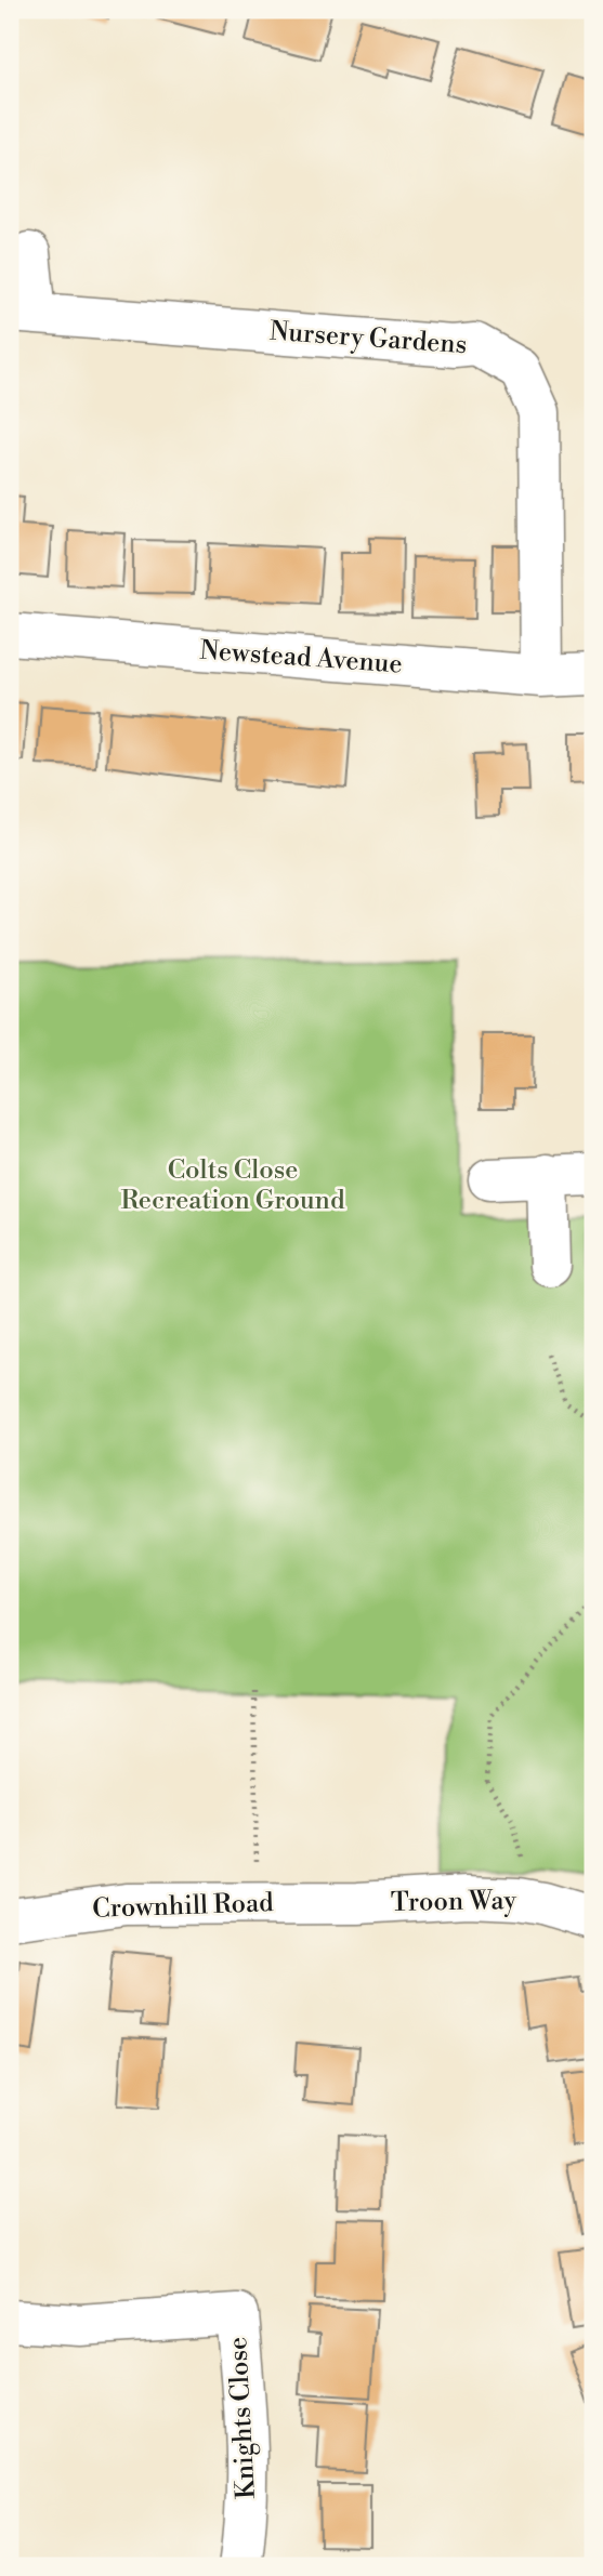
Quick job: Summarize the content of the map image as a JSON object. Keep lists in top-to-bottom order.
{
  "streets": {
    "street": [
      "Nursery Gardens",
      "Newstead Avenue",
      "Troon Way",
      "Crownhill Road",
      "Knights Close"
    ]
  },
  "crossings": [
    ["Nursery Gardens", "Newstead Avenue"],
    ["Troon Way", "Crownhill Road"]
  ],
  "parks": ["Colts Close Recreation Ground"]
}
